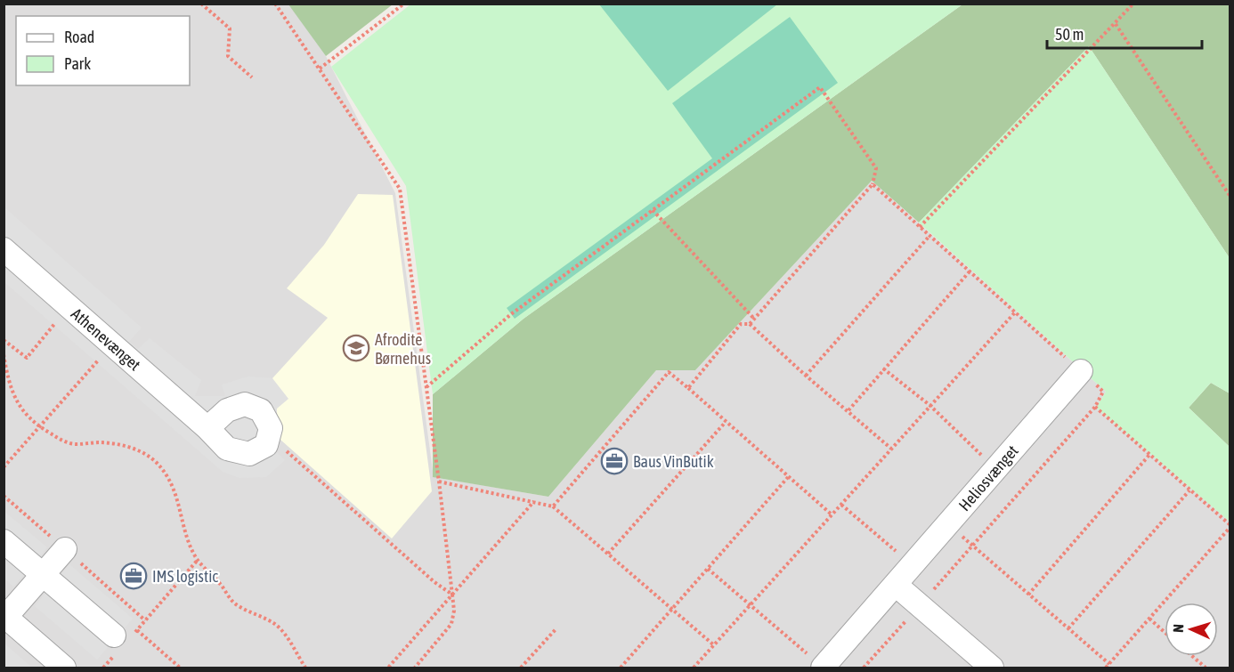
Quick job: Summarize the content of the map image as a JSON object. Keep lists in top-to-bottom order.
{
  "streets": {
    "street": ["Athenevænget", "Heliosvænget"]
  },
  "places": {
    "school or university": ["Afrodite Børnehus"],
    "office": ["Baus VinButik", "IMS logistic"]
  },
  "legend": ["Road", "Park"],
  "scale_bar": "50 m",
  "north": "left"
}
